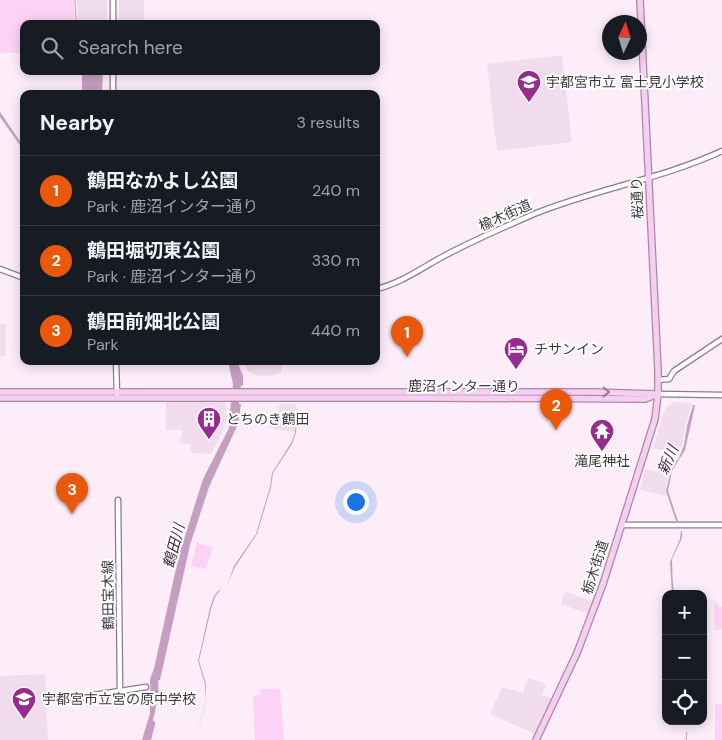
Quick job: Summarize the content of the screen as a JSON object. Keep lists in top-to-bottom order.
{
  "streets": {
    "main road": ["桜通り", "鹿沼インター通り", "栃木街道"],
    "street": ["楡木街道", "鶴田宝木線"]
  },
  "crossings": [
    ["桜通り", "楡木街道"],
    ["桜通り", "鹿沼インター通り"],
    ["桜通り", "栃木街道"],
    ["鹿沼インター通り", "栃木街道"]
  ],
  "water": ["新川", "鶴田川"],
  "places": {
    "school or university": ["宇都宮市立 富士見小学校", "宇都宮市立宮の原中学校"],
    "hotel": ["チサンイン"],
    "building": ["とちのき鶴田"],
    "temple": ["滝尾神社"]
  },
  "north": "top",
  "page": {
    "search": "Search here",
    "heading": ["Nearby", "3 results"],
    "list": [
      {
        "mark": "1",
        "name": "鶴田なかよし公園",
        "note": "Park · 鹿沼インター通り",
        "value": "240 m"
      },
      {
        "mark": "2",
        "name": "鶴田堀切東公園",
        "note": "Park · 鹿沼インター通り",
        "value": "330 m"
      },
      {
        "mark": "3",
        "name": "鶴田前畑北公園",
        "note": "Park",
        "value": "440 m"
      }
    ],
    "pins": ["1", "2", "3"],
    "map_buttons": ["+", "−"]
  }
}
